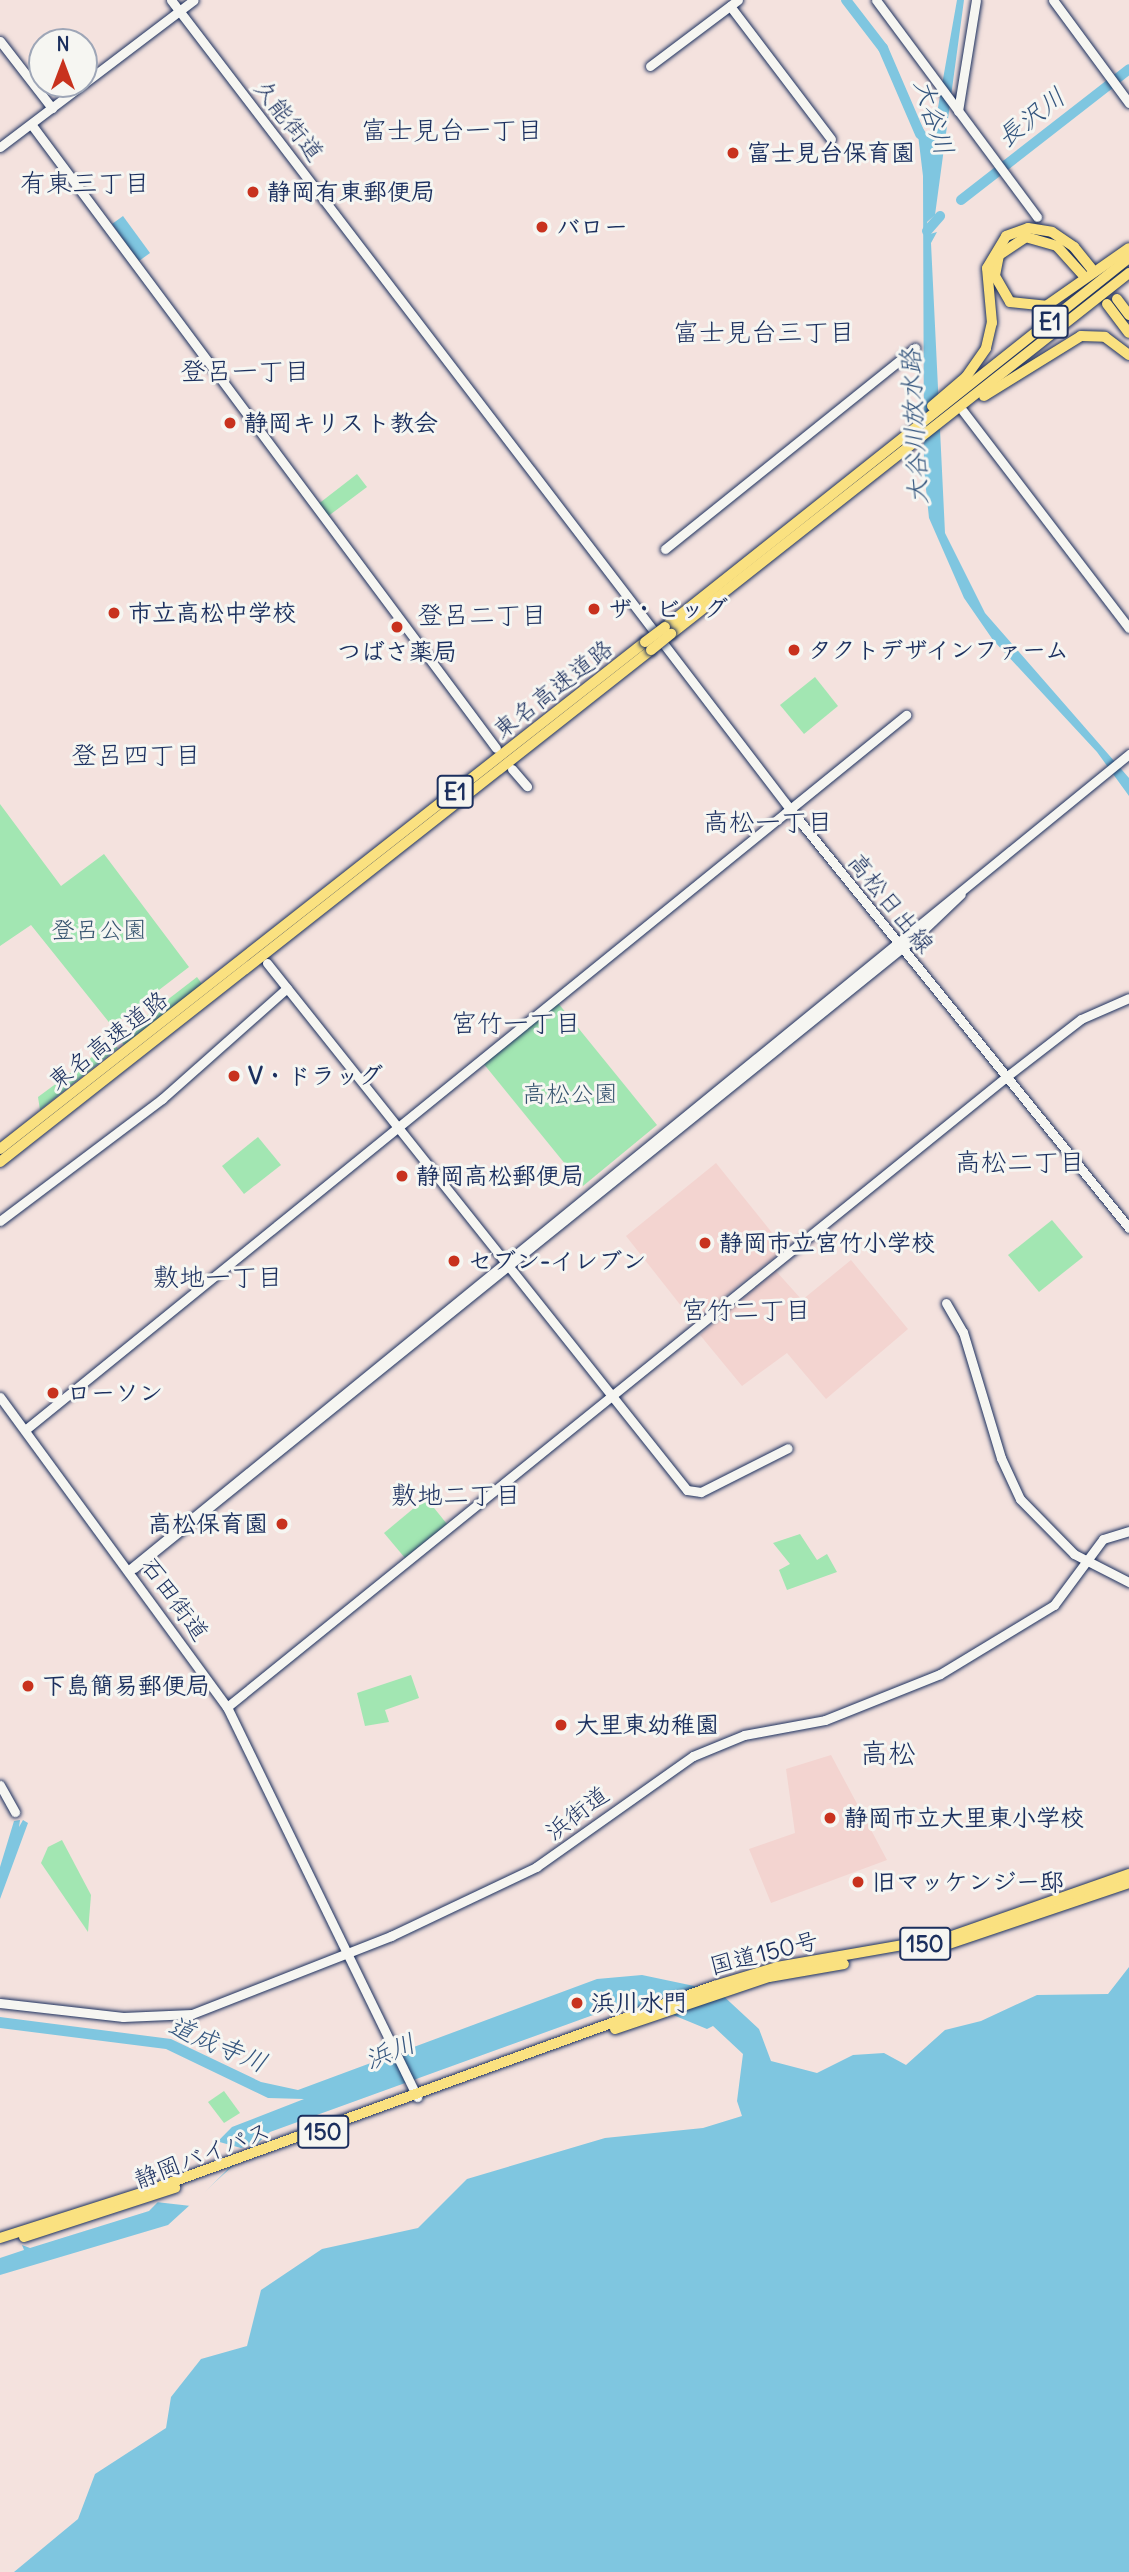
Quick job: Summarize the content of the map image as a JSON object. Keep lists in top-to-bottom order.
{
  "streets": {
    "highway": [
      "E1",
      "東名高速道路",
      "150",
      "国道150号",
      "静岡バイパス"
    ],
    "street": [
      "久能街道",
      "高松日出線",
      "石田街道",
      "浜街道"
    ]
  },
  "crossings": [
    ["久能街道", "高松日出線"],
    ["石田街道", "浜街道"],
    ["石田街道", "国道150号"],
    ["石田街道", "静岡バイパス"],
    ["国道150号", "静岡バイパス"]
  ],
  "districts": [
    "富士見台一丁目",
    "有東三丁目",
    "富士見台三丁目",
    "登呂一丁目",
    "登呂二丁目",
    "登呂四丁目",
    "高松一丁目",
    "宮竹一丁目",
    "高松二丁目",
    "敷地一丁目",
    "宮竹二丁目",
    "敷地二丁目",
    "高松"
  ],
  "water": [
    "大谷川",
    "長沢川",
    "大谷川放水路",
    "道成寺川",
    "浜川"
  ],
  "parks": ["登呂公園", "高松公園"],
  "places": [
    "富士見台保育園",
    "静岡有東郵便局",
    "バロー",
    "静岡キリスト教会",
    "ザ・ビッグ",
    "市立高松中学校",
    "つばさ薬局",
    "タクトデザインファーム",
    "V・ドラッグ",
    "静岡高松郵便局",
    "静岡市立宮竹小学校",
    "セブン-イレブン",
    "ローソン",
    "高松保育園",
    "下島簡易郵便局",
    "大里東幼稚園",
    "静岡市立大里東小学校",
    "旧マッケンジー邸",
    "浜川水門"
  ],
  "north": "top"
}
